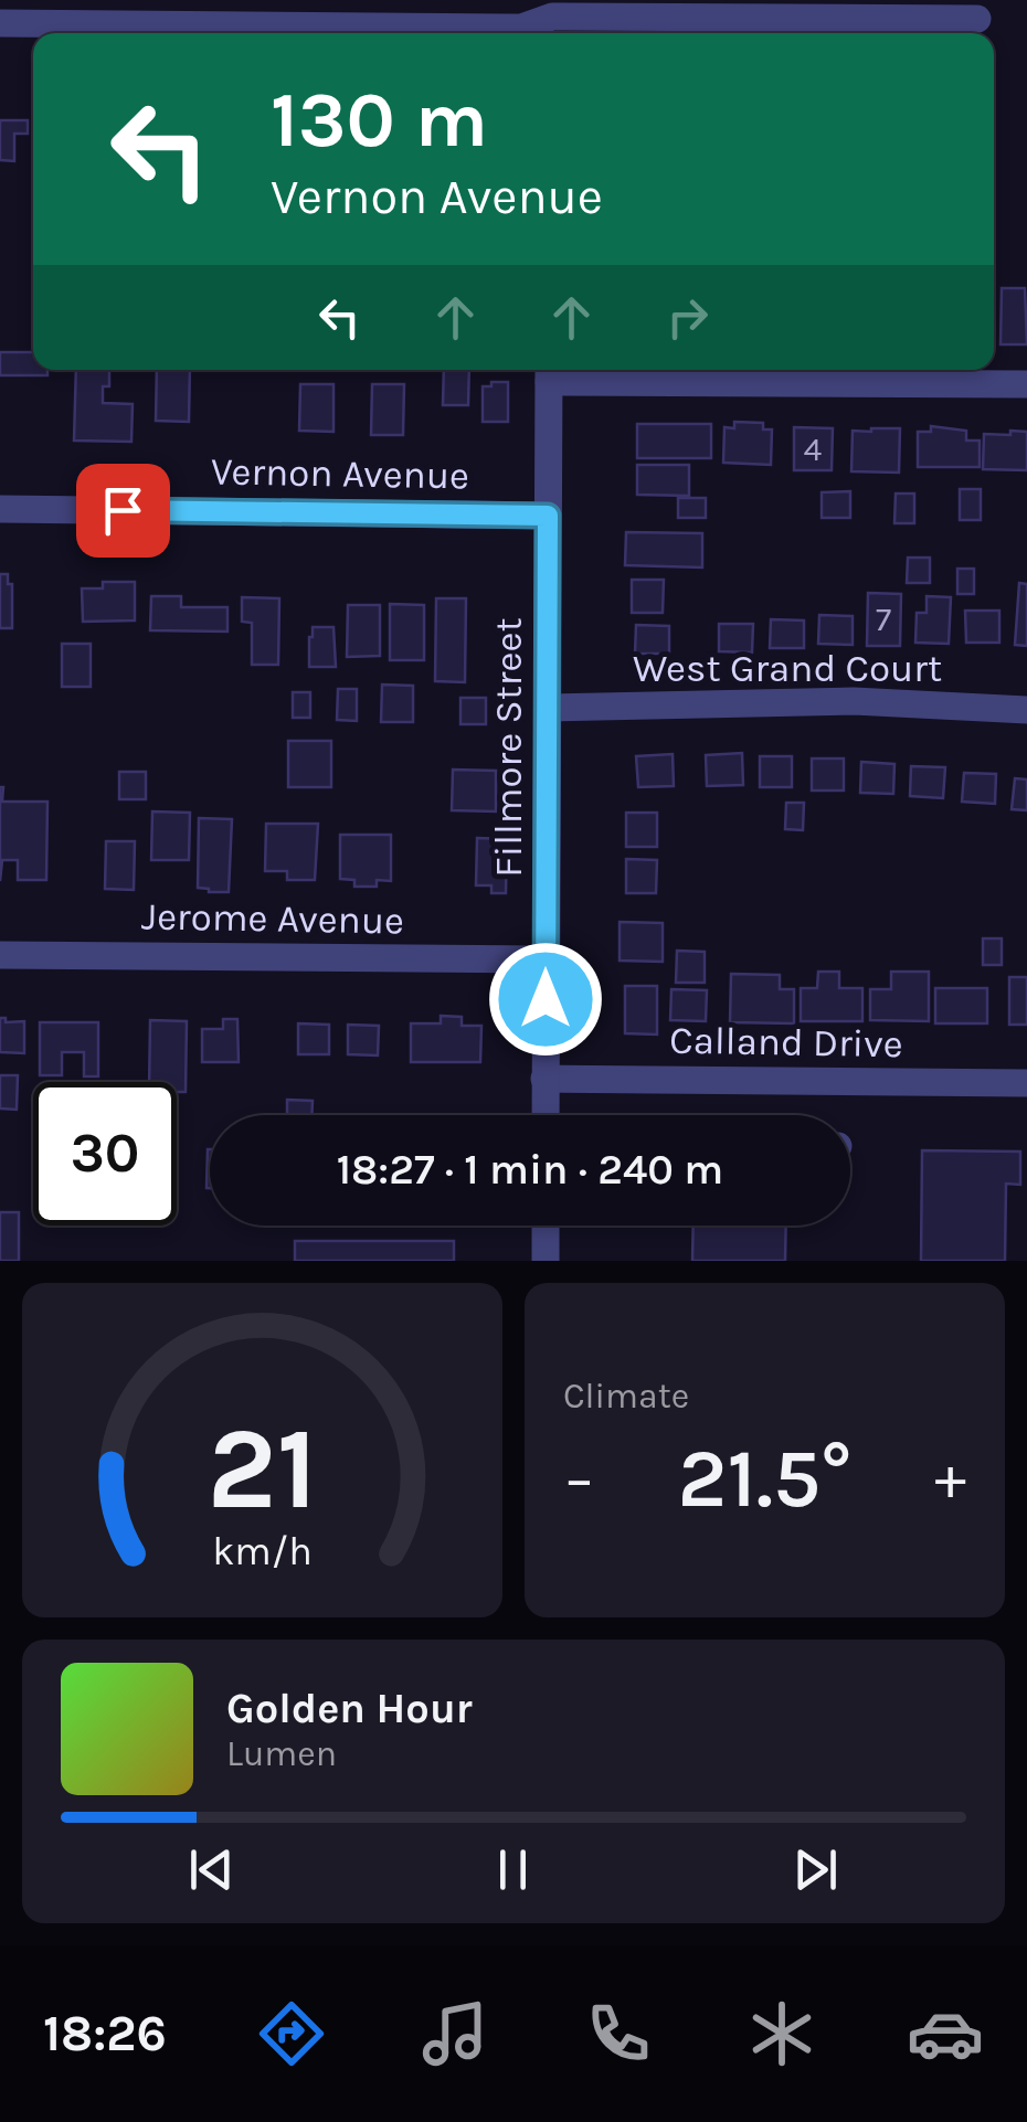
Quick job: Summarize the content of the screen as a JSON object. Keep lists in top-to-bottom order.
{
  "streets": {
    "street": [
      "Vernon Avenue",
      "West Grand Court",
      "Fillmore Street",
      "Jerome Avenue",
      "Calland Drive"
    ]
  },
  "crossings": [
    ["Vernon Avenue", "Fillmore Street"],
    ["West Grand Court", "Fillmore Street"],
    ["Fillmore Street", "Jerome Avenue"],
    ["Fillmore Street", "Calland Drive"]
  ],
  "house_numbers": ["4", "7"],
  "page": {
    "turn": ["130 m", "Vernon Avenue"],
    "limit": "30",
    "trip": "18:27 · 1 min · 240 m",
    "tile": "Climate",
    "heat": ["−", "21.5°", "+"],
    "song": ["Golden Hour", "Lumen"],
    "tabs": "18:26",
    "gauge": ["21", "km/h"]
  }
}
